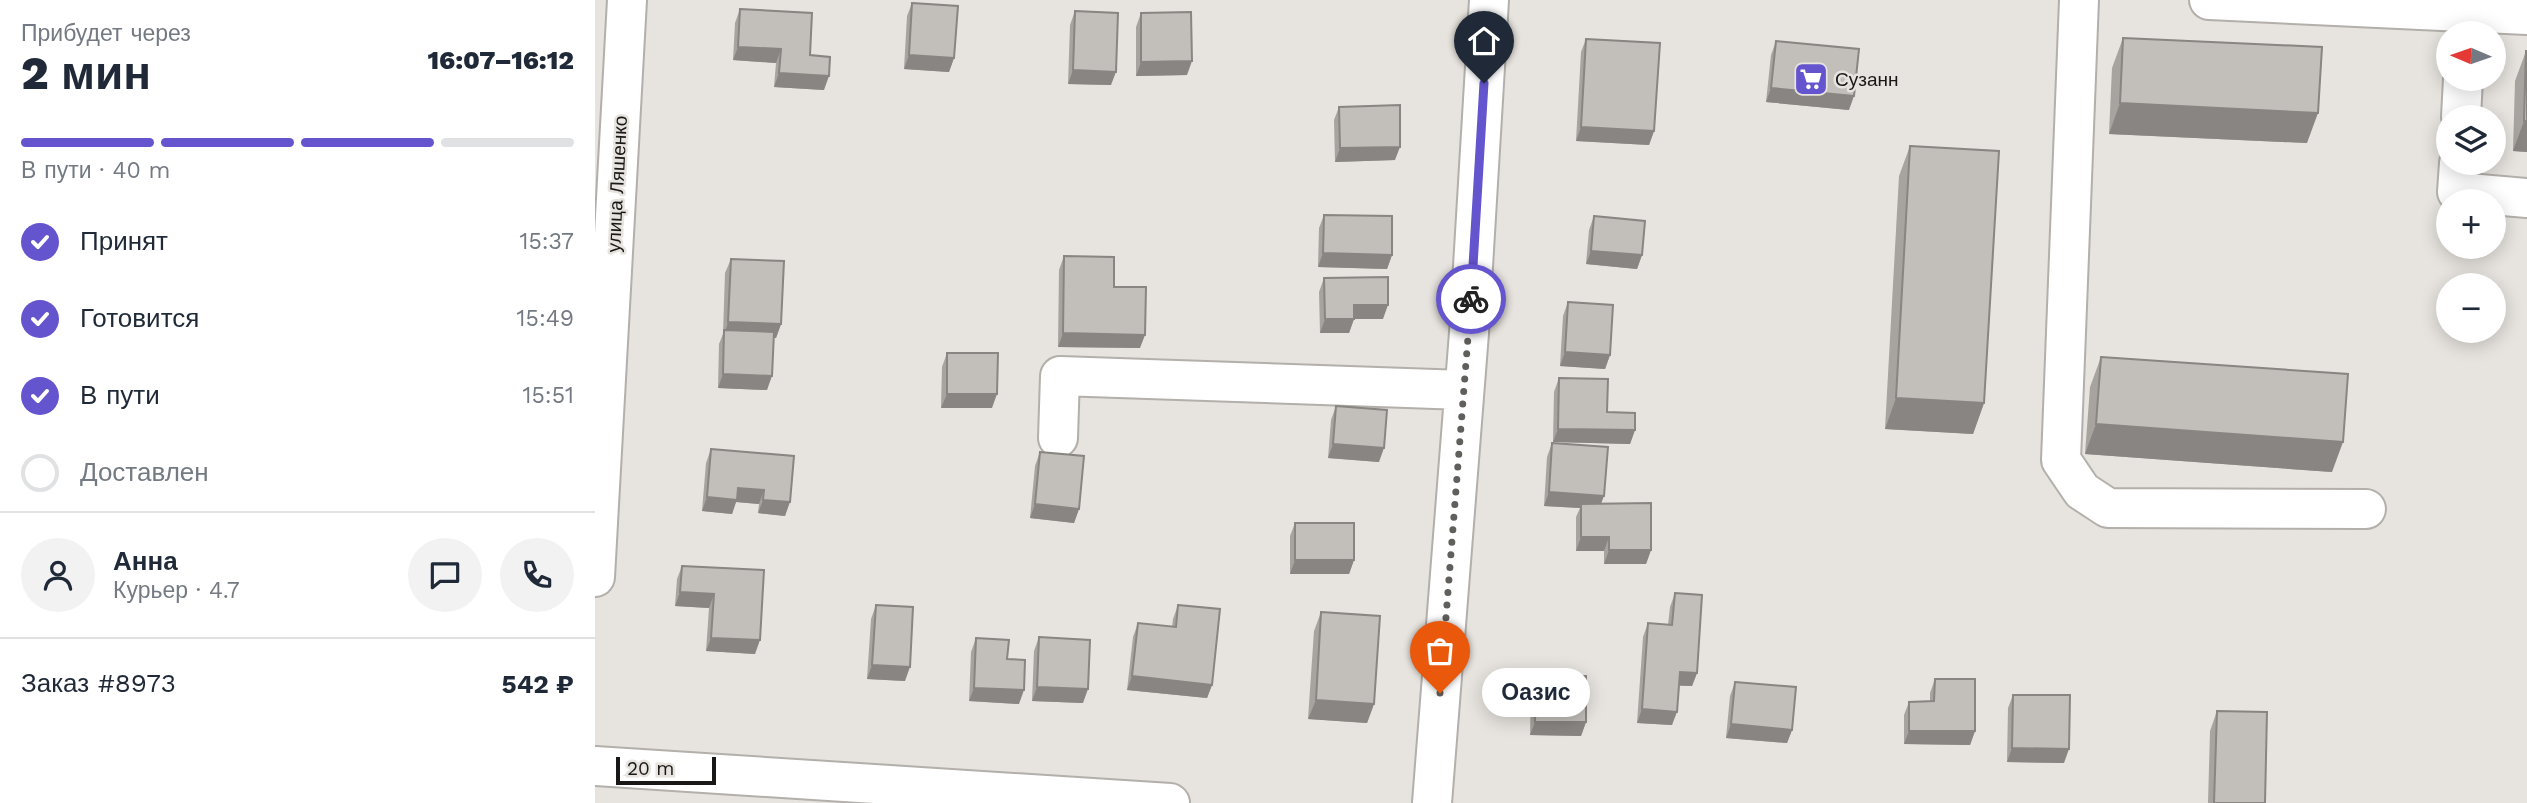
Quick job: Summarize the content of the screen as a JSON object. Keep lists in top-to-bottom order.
{
  "streets": {
    "street": ["улица Ляшенко"]
  },
  "places": {
    "supermarket": ["Сузанн"],
    "other": ["Оазис"]
  },
  "scale_bar": "20 m",
  "north": "left",
  "page": {
    "heading": ["2 мин", "Прибудет через", "16:07–16:12"],
    "panel": [
      "Анна",
      "Курьер · 4.7",
      "Заказ #8973",
      "542 ₽"
    ],
    "map_buttons": ["+", "−"],
    "bar": "В пути · 40 m",
    "list": [
      ["Принят", "15:37"],
      ["Готовится", "15:49"],
      ["В пути", "15:51"],
      "Доставлен"
    ],
    "bubble": "Оазис",
    "scale": "20 m"
  }
}
